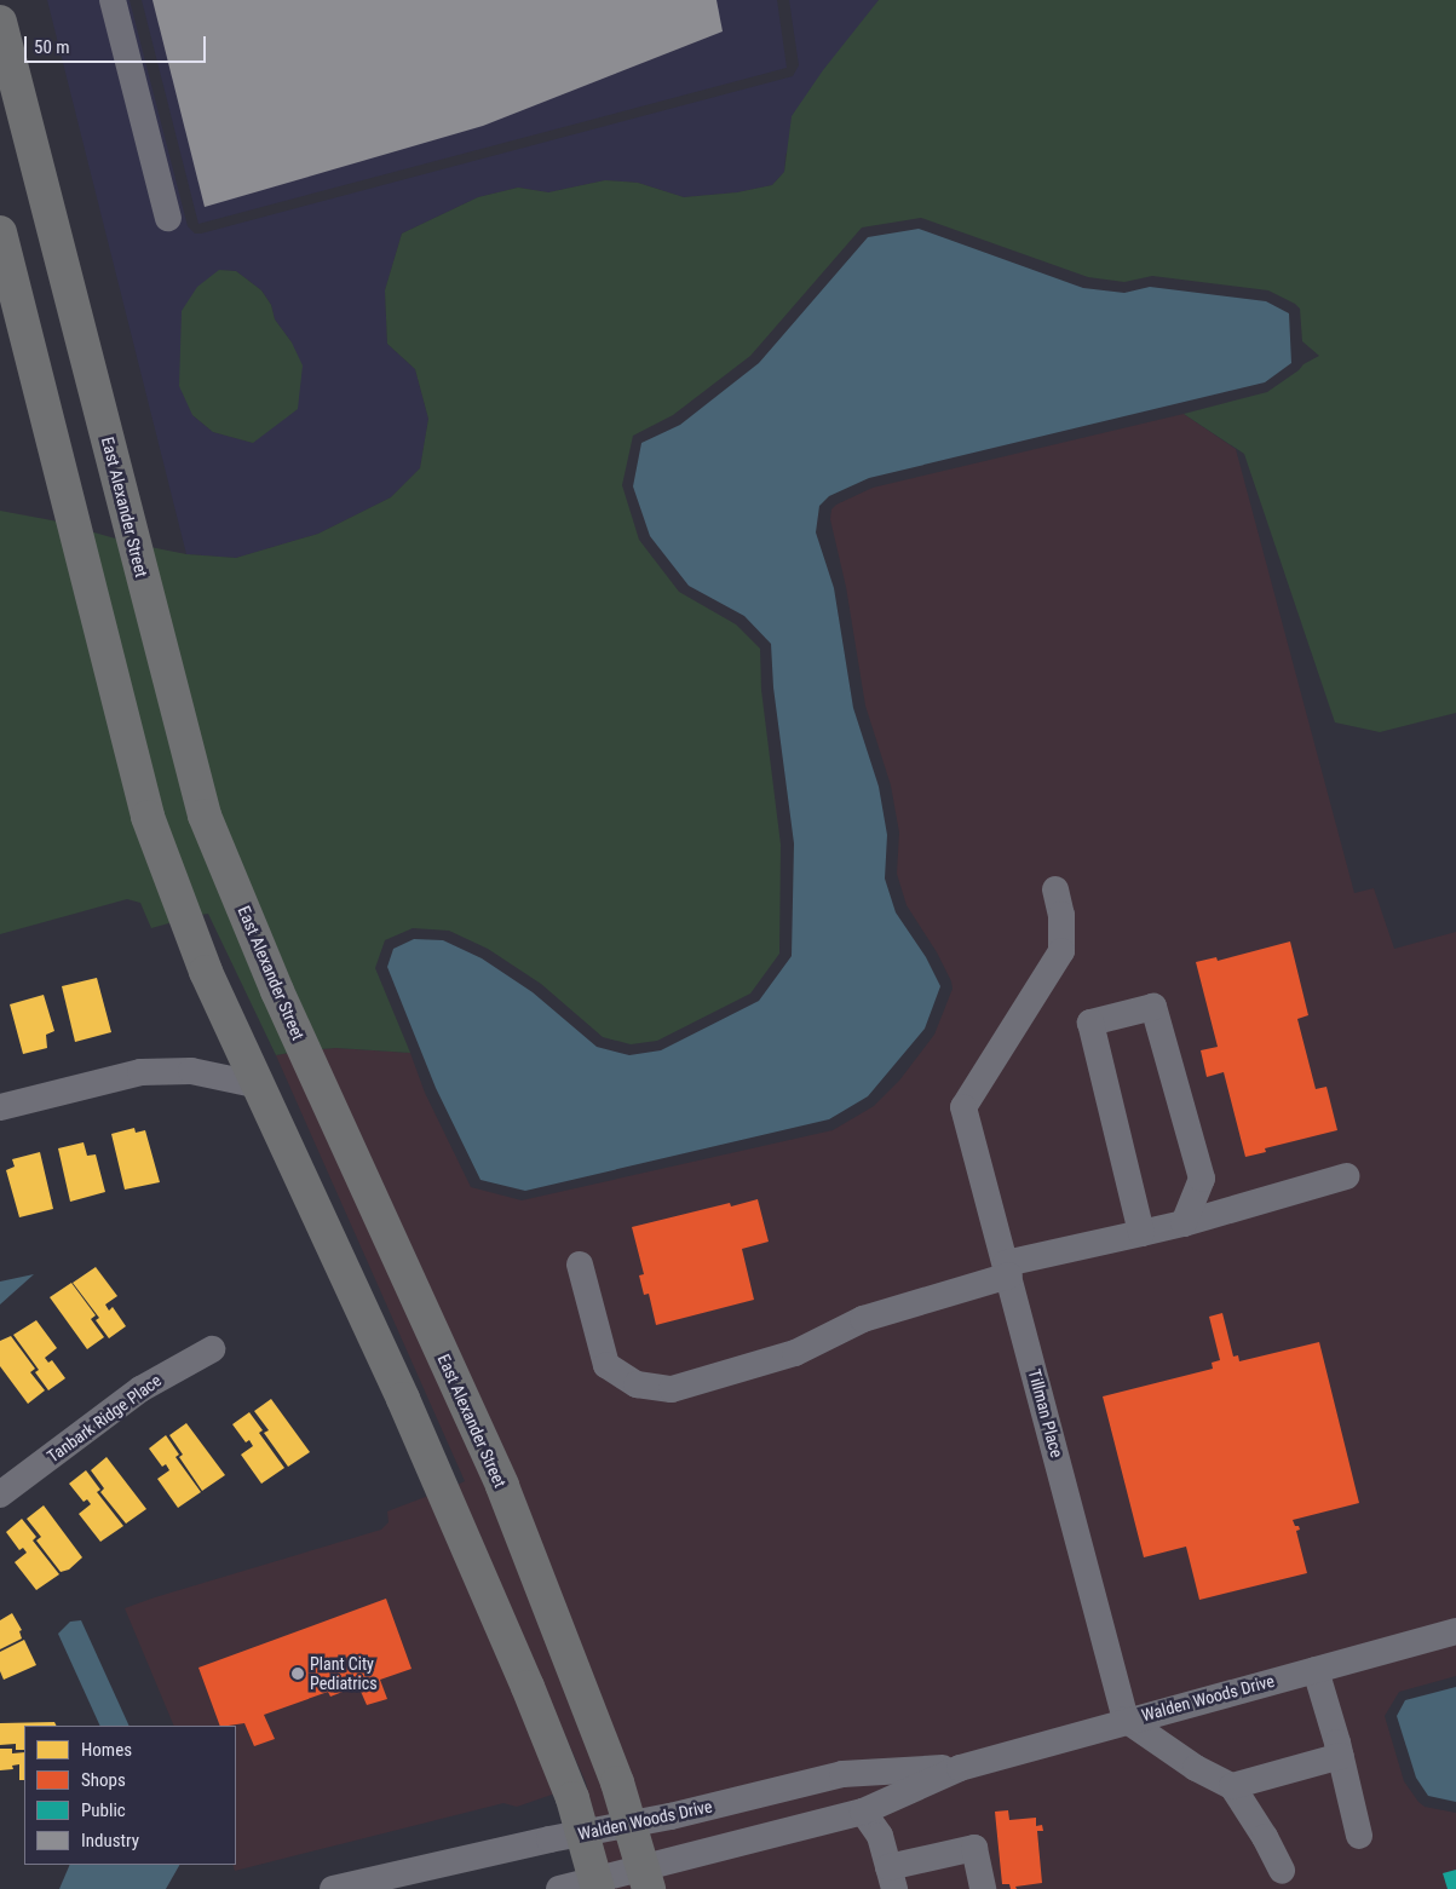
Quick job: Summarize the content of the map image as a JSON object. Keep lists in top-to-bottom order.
{
  "streets": {
    "main road": ["East Alexander Street"],
    "street": ["Tillman Place", "Tanbark Ridge Place", "Walden Woods Drive"]
  },
  "crossings": [
    ["East Alexander Street", "Walden Woods Drive"],
    ["Tillman Place", "Walden Woods Drive"]
  ],
  "places": ["Plant City Pediatrics"],
  "legend": [
    "Homes",
    "Shops",
    "Public",
    "Industry"
  ],
  "scale_bar": "50 m"
}
